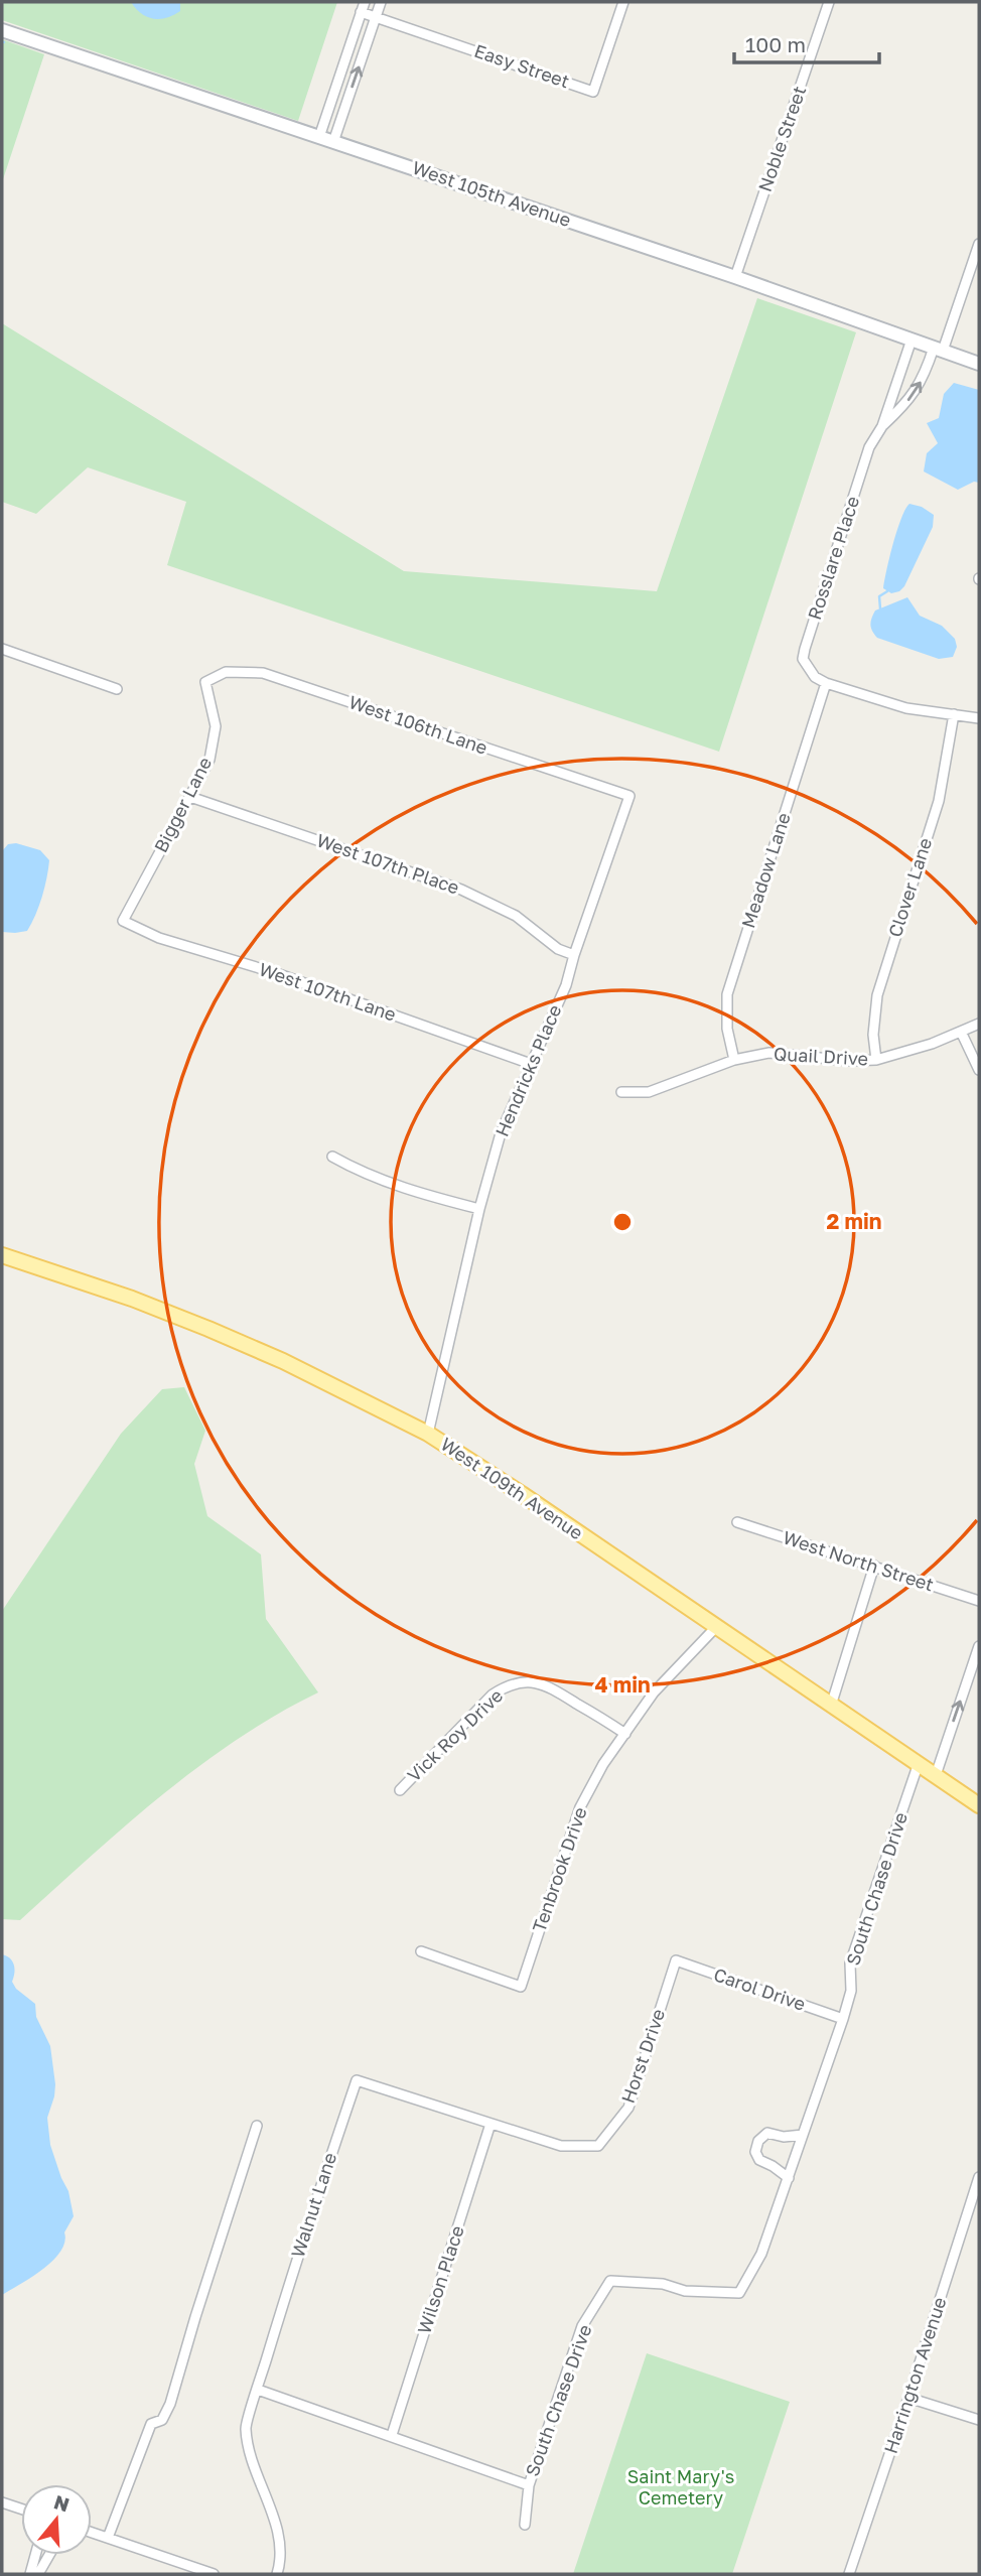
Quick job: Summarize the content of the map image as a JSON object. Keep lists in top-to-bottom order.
{
  "streets": {
    "main road": ["West 109th Avenue"],
    "street": [
      "Easy Street",
      "Noble Street",
      "West 105th Avenue",
      "Rosslare Place",
      "West 106th Lane",
      "Bigger Lane",
      "West 107th Place",
      "Meadow Lane",
      "Clover Lane",
      "West 107th Lane",
      "Quail Drive",
      "Hendricks Place",
      "West North Street",
      "Vick Roy Drive",
      "Tenbrook Drive",
      "South Chase Drive",
      "Carol Drive",
      "Horst Drive",
      "Walnut Lane",
      "Wilson Place",
      "Harrington Avenue"
    ]
  },
  "crossings": [
    ["Noble Street", "West 105th Avenue"],
    ["West 105th Avenue", "Rosslare Place"],
    ["Rosslare Place", "Meadow Lane"],
    ["West 106th Lane", "Bigger Lane"],
    ["West 106th Lane", "Hendricks Place"],
    ["Bigger Lane", "West 107th Place"],
    ["Bigger Lane", "West 107th Lane"],
    ["West 107th Place", "Hendricks Place"],
    ["Meadow Lane", "Quail Drive"],
    ["Clover Lane", "Quail Drive"],
    ["West 107th Lane", "Hendricks Place"],
    ["Hendricks Place", "West 109th Avenue"],
    ["West 109th Avenue", "Tenbrook Drive"],
    ["West 109th Avenue", "South Chase Drive"],
    ["Vick Roy Drive", "Tenbrook Drive"],
    ["South Chase Drive", "Carol Drive"],
    ["South Chase Drive", "Walnut Lane"],
    ["South Chase Drive", "Wilson Place"],
    ["Carol Drive", "Horst Drive"],
    ["Horst Drive", "Walnut Lane"],
    ["Walnut Lane", "Wilson Place"]
  ],
  "parks": ["Saint Mary's Cemetery"],
  "scale_bar": "100 m",
  "north": "top",
  "rings": ["2 min", "4 min"]
}
